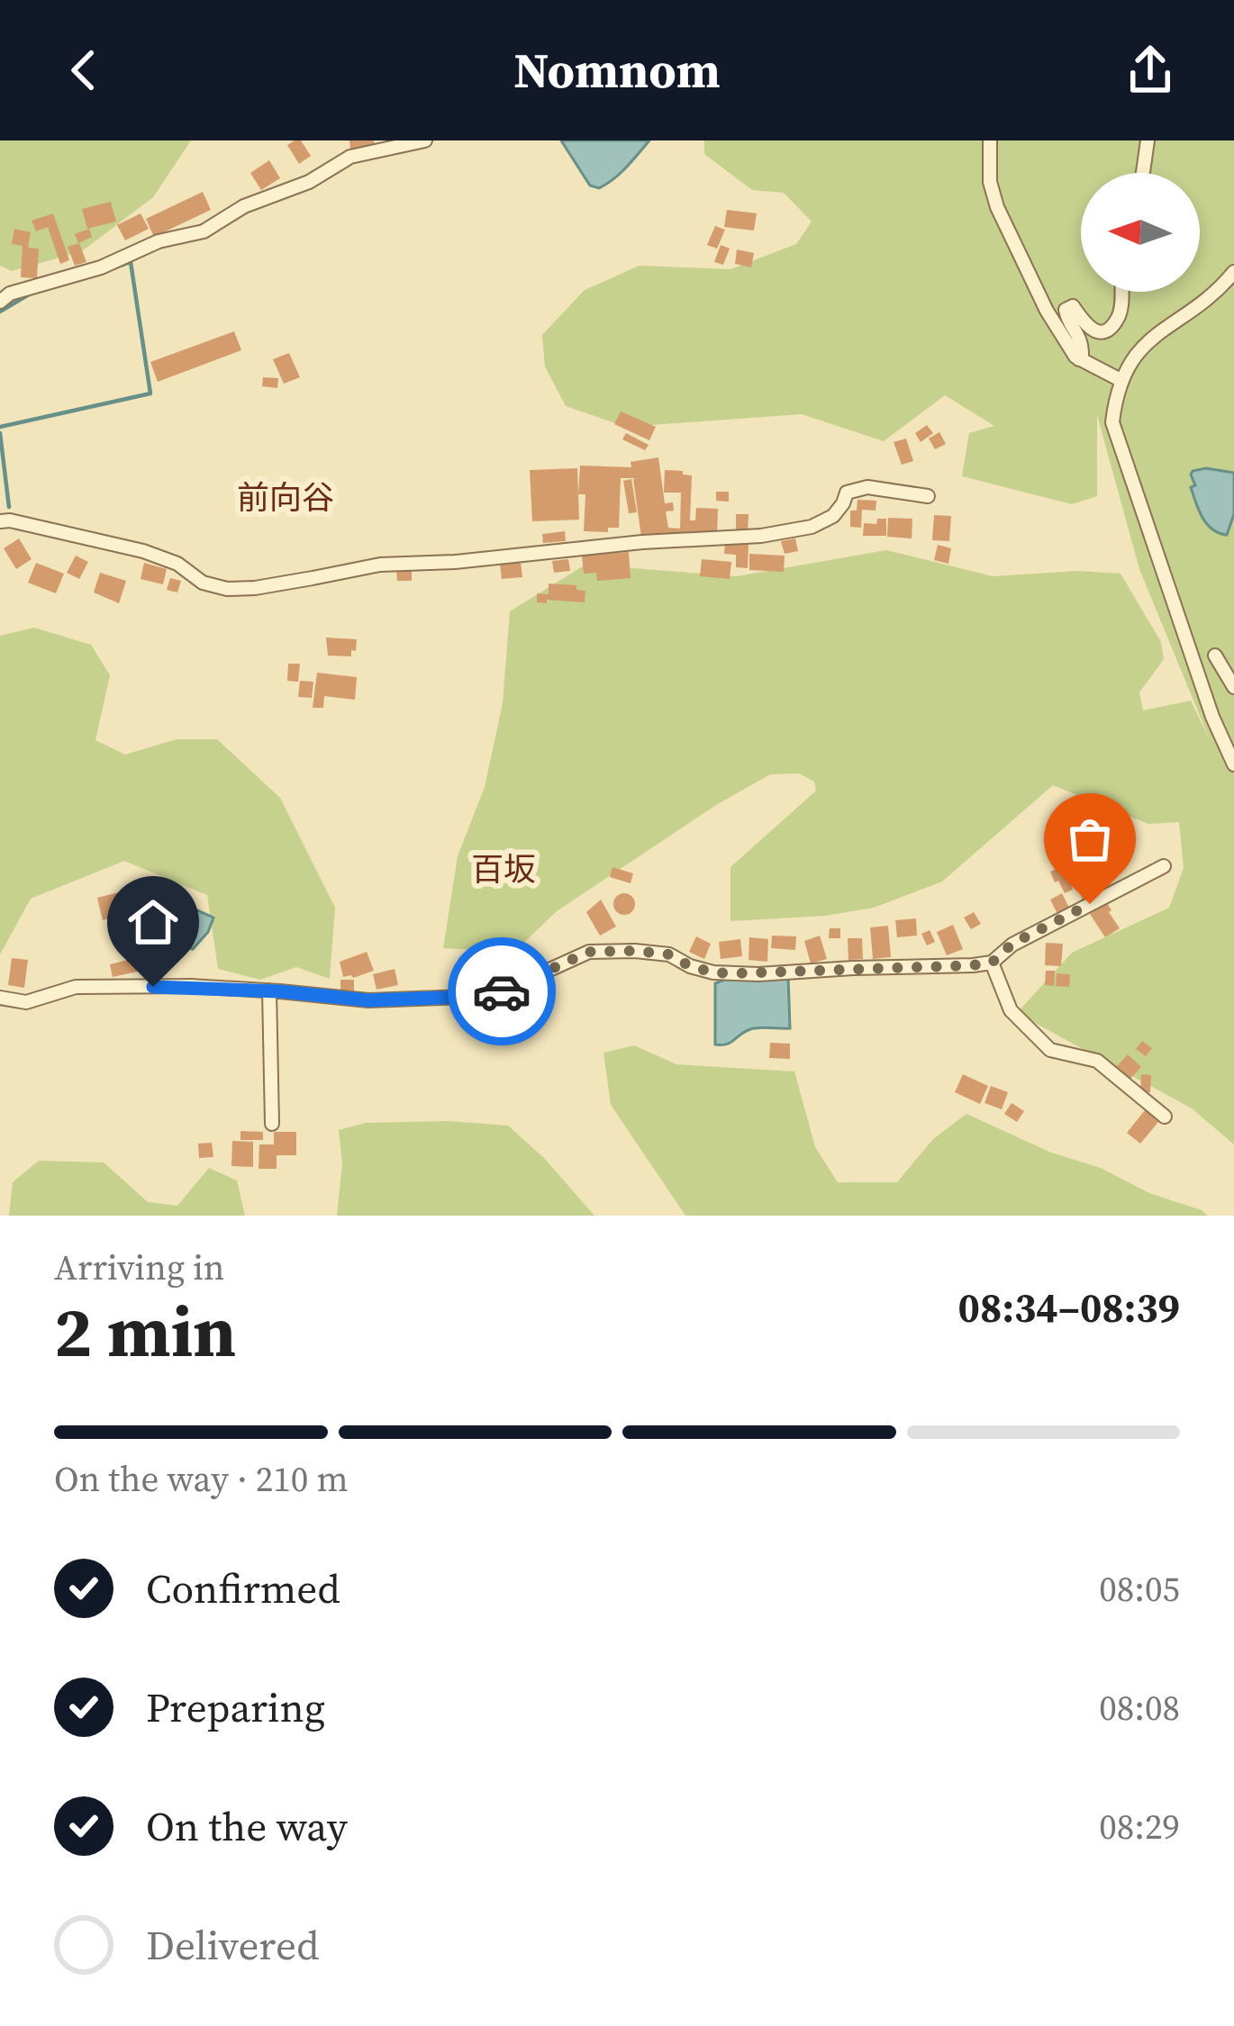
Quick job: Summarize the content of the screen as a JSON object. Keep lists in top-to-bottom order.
{
  "districts": ["前向谷", "百坂"],
  "north": "left",
  "page": {
    "header": "Nomnom",
    "heading": ["2 min", "Arriving in", "08:34–08:39"],
    "bar": "On the way · 210 m",
    "list": [
      ["Confirmed", "08:05"],
      ["Preparing", "08:08"],
      ["On the way", "08:29"],
      "Delivered"
    ]
  }
}
